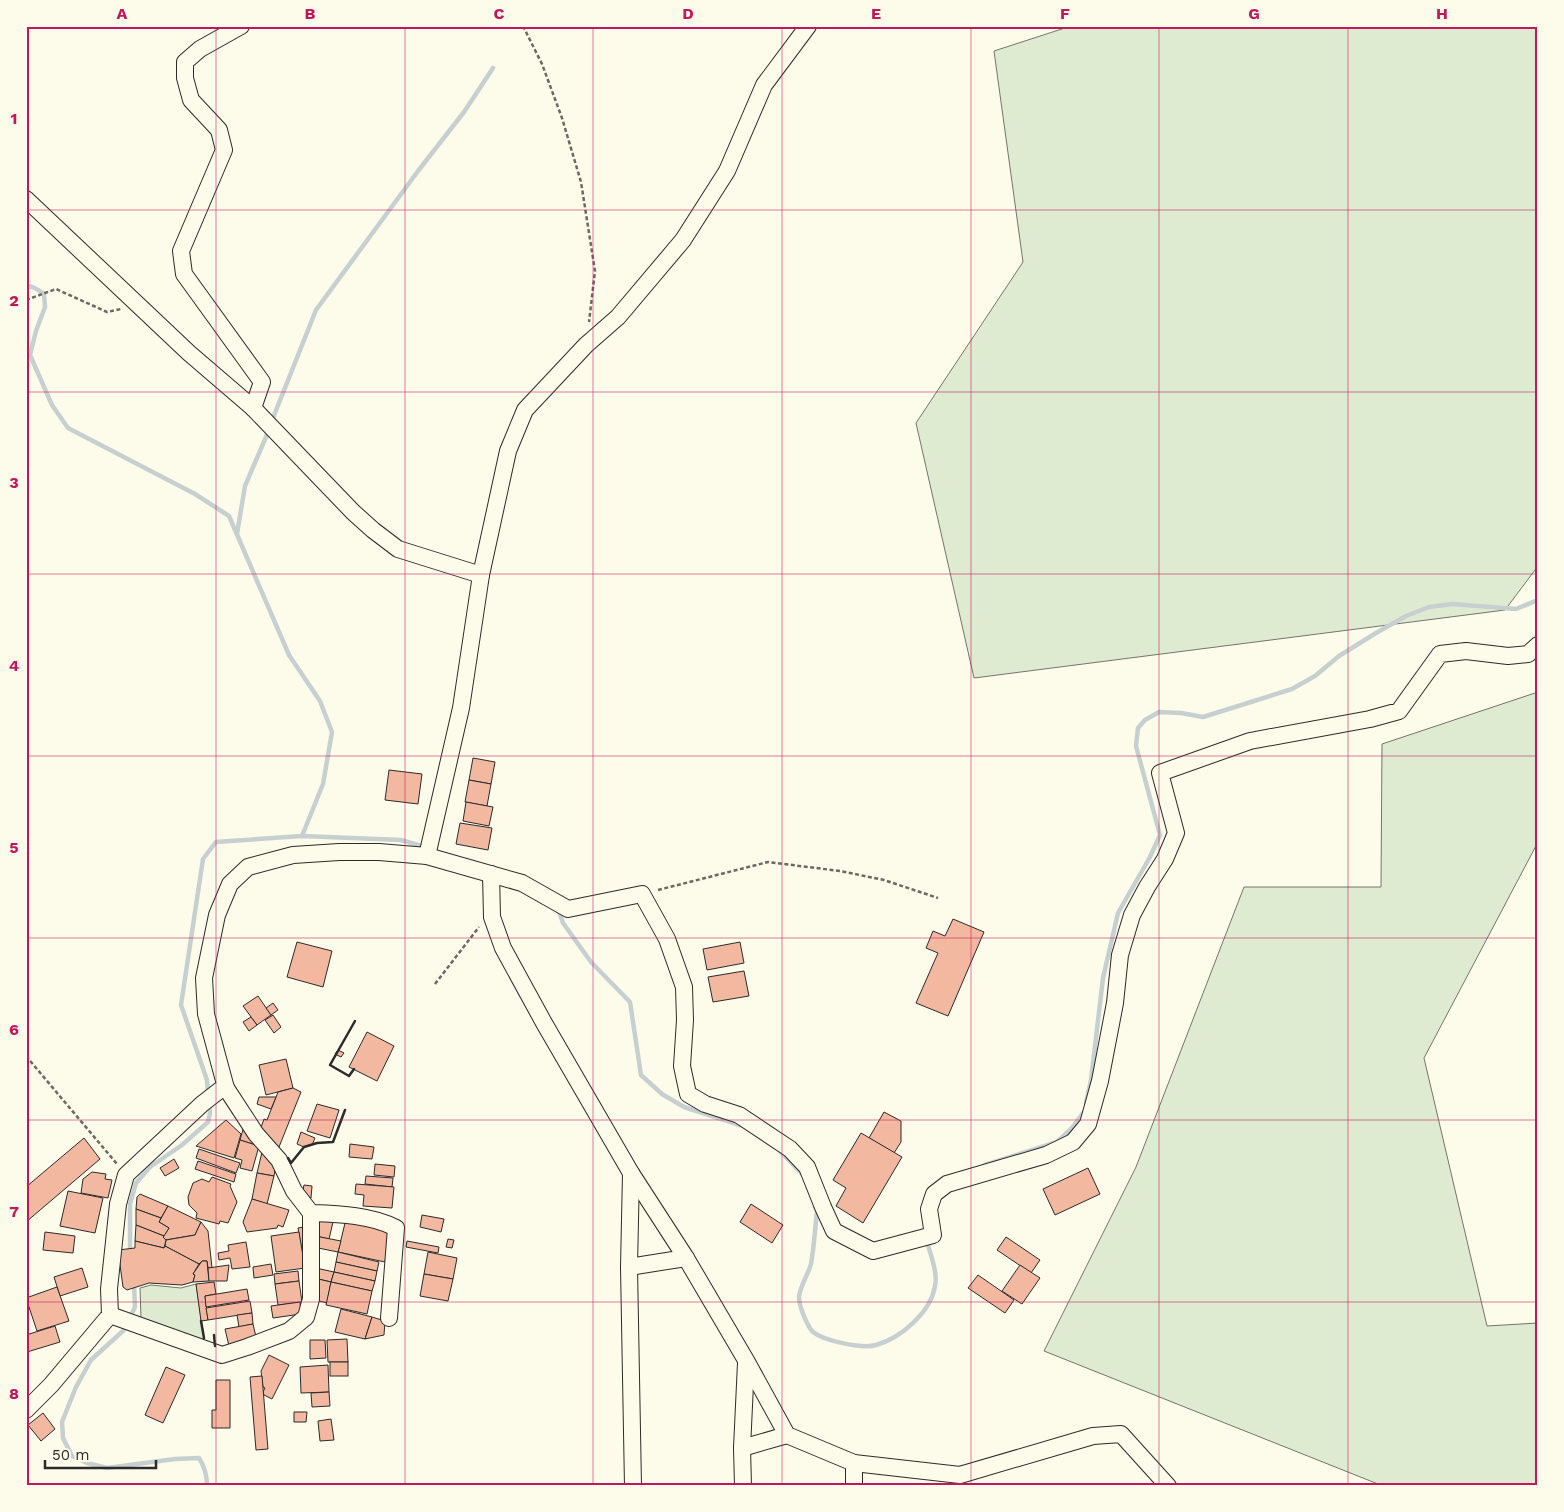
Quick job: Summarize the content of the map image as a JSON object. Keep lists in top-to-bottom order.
{
  "scale_bar": "50 m",
  "grid": {
    "columns": [
      "A",
      "B",
      "C",
      "D",
      "E",
      "F",
      "G",
      "H"
    ],
    "rows": [
      "1",
      "2",
      "3",
      "4",
      "5",
      "6",
      "7",
      "8"
    ]
  }
}
